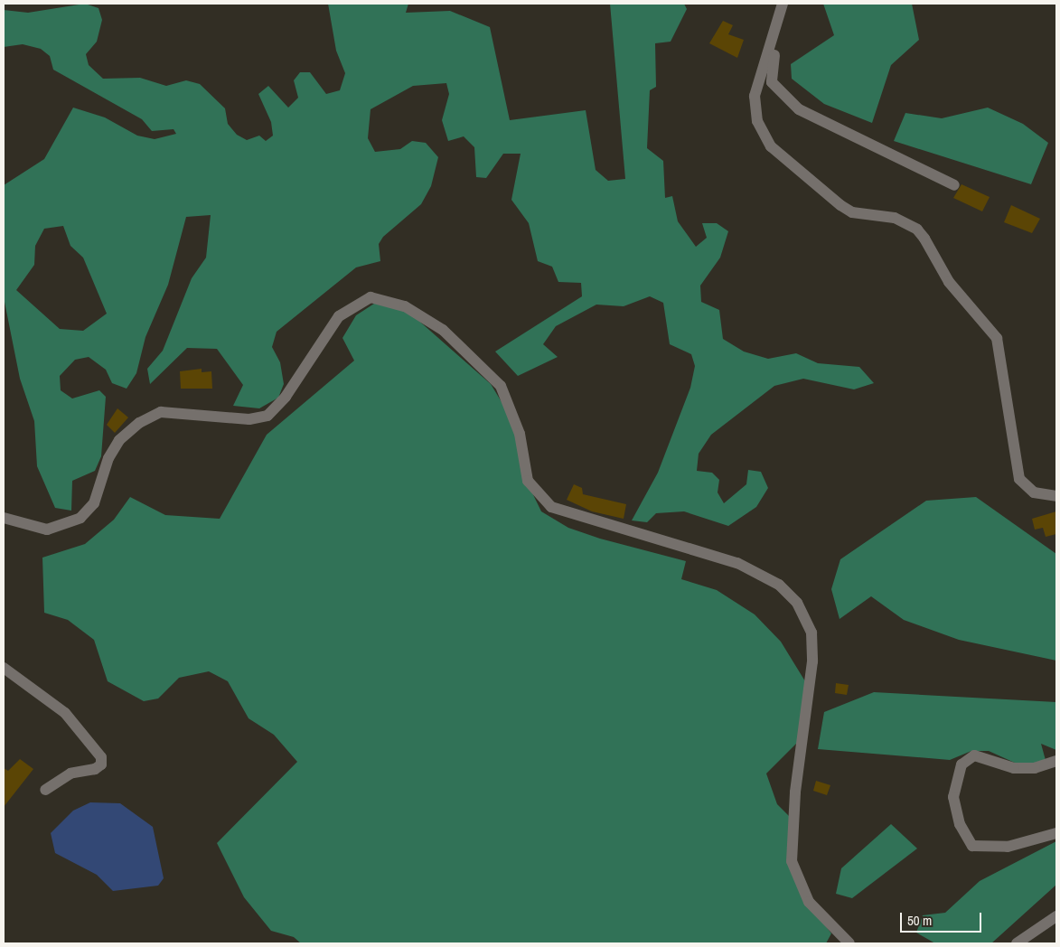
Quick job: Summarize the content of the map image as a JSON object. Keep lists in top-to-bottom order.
{
  "scale_bar": "50 m"
}
